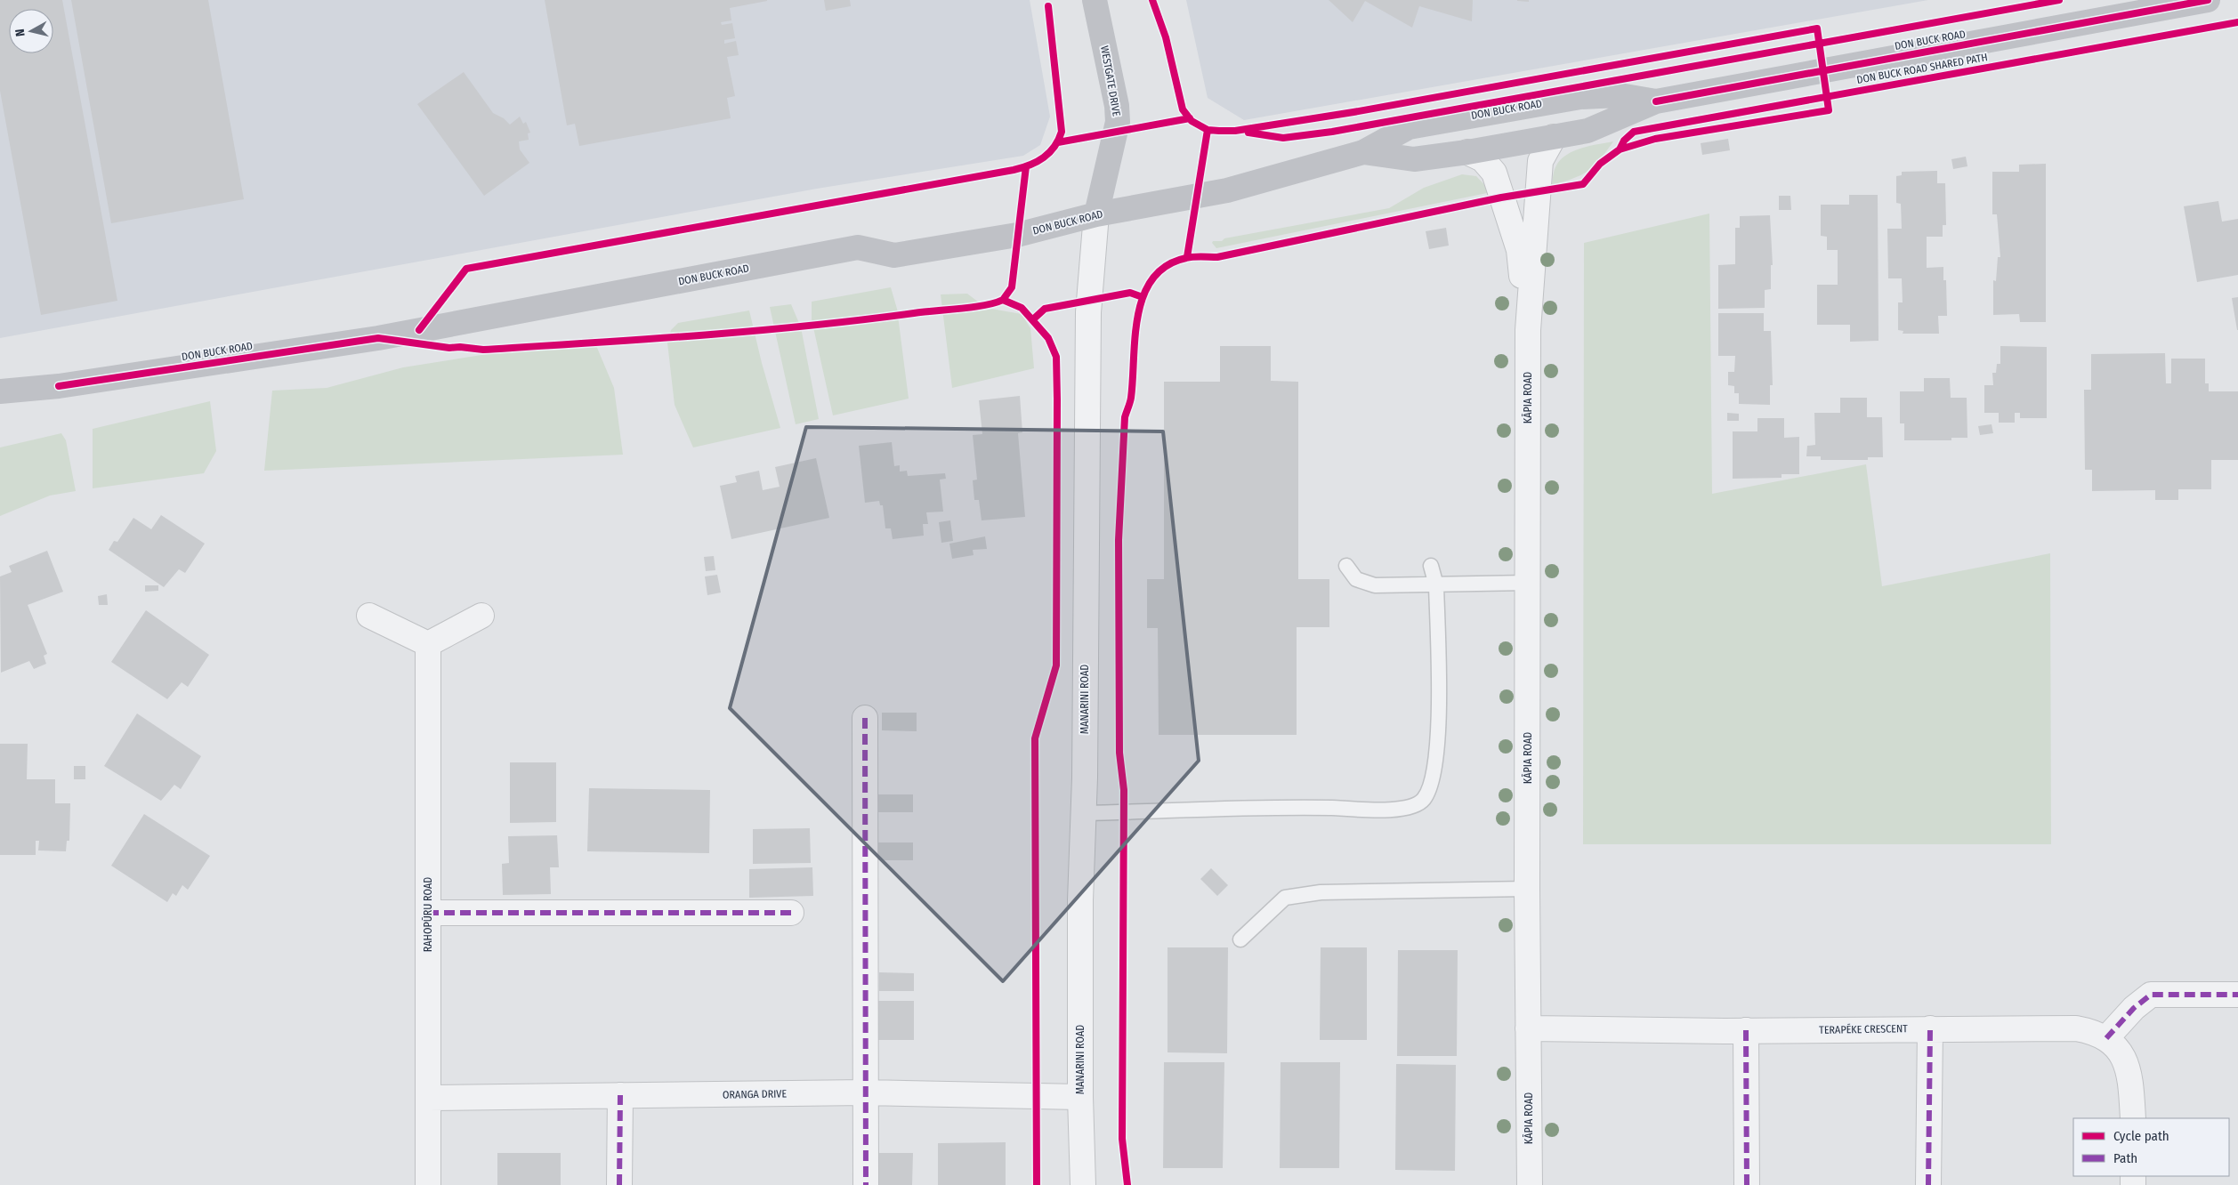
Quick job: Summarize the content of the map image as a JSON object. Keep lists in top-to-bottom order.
{
  "streets": {
    "main road": ["DON BUCK ROAD", "WESTGATE DRIVE"],
    "street": [
      "KĀPIA ROAD",
      "MANARINI ROAD",
      "RAHOPŪRU ROAD",
      "TERAPĒKE CRESCENT",
      "ORANGA DRIVE"
    ],
    "cycle path": ["DON BUCK ROAD SHARED PATH"]
  },
  "crossings": [
    ["DON BUCK ROAD", "WESTGATE DRIVE"],
    ["DON BUCK ROAD", "KĀPIA ROAD"],
    ["DON BUCK ROAD", "MANARINI ROAD"],
    ["WESTGATE DRIVE", "MANARINI ROAD"],
    ["KĀPIA ROAD", "TERAPĒKE CRESCENT"],
    ["MANARINI ROAD", "ORANGA DRIVE"],
    ["RAHOPŪRU ROAD", "ORANGA DRIVE"]
  ],
  "legend": ["Cycle path", "Path"],
  "north": "left"
}
